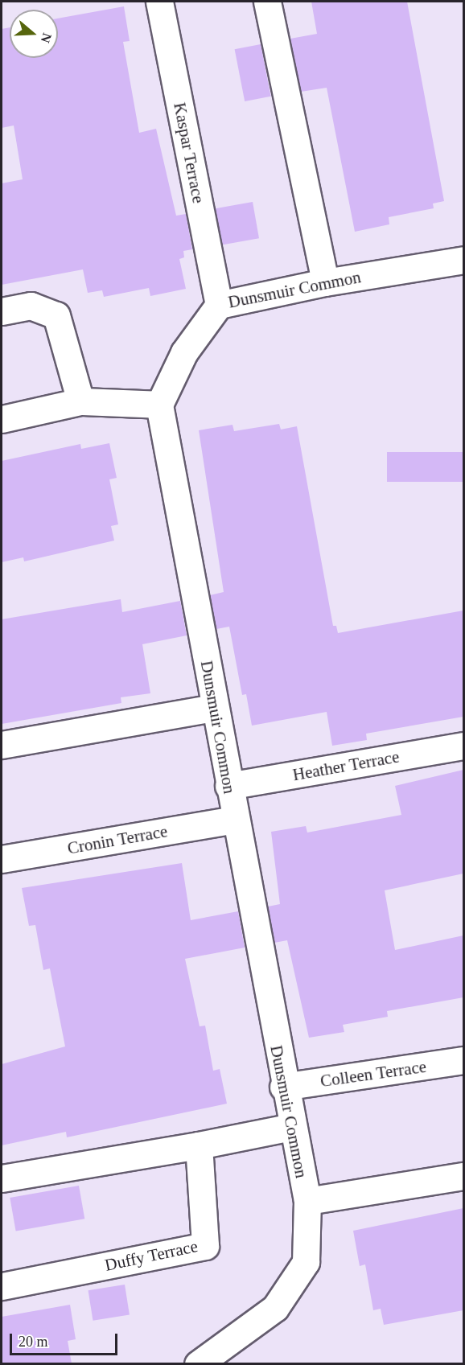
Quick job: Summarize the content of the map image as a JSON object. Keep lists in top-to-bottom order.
{
  "streets": {
    "street": [
      "Kaspar Terrace",
      "Dunsmuir Common",
      "Heather Terrace",
      "Cronin Terrace",
      "Colleen Terrace",
      "Duffy Terrace"
    ]
  },
  "crossings": [
    ["Kaspar Terrace", "Dunsmuir Common"],
    ["Dunsmuir Common", "Heather Terrace"],
    ["Dunsmuir Common", "Cronin Terrace"],
    ["Dunsmuir Common", "Colleen Terrace"]
  ],
  "scale_bar": "20 m",
  "north": "right"
}
